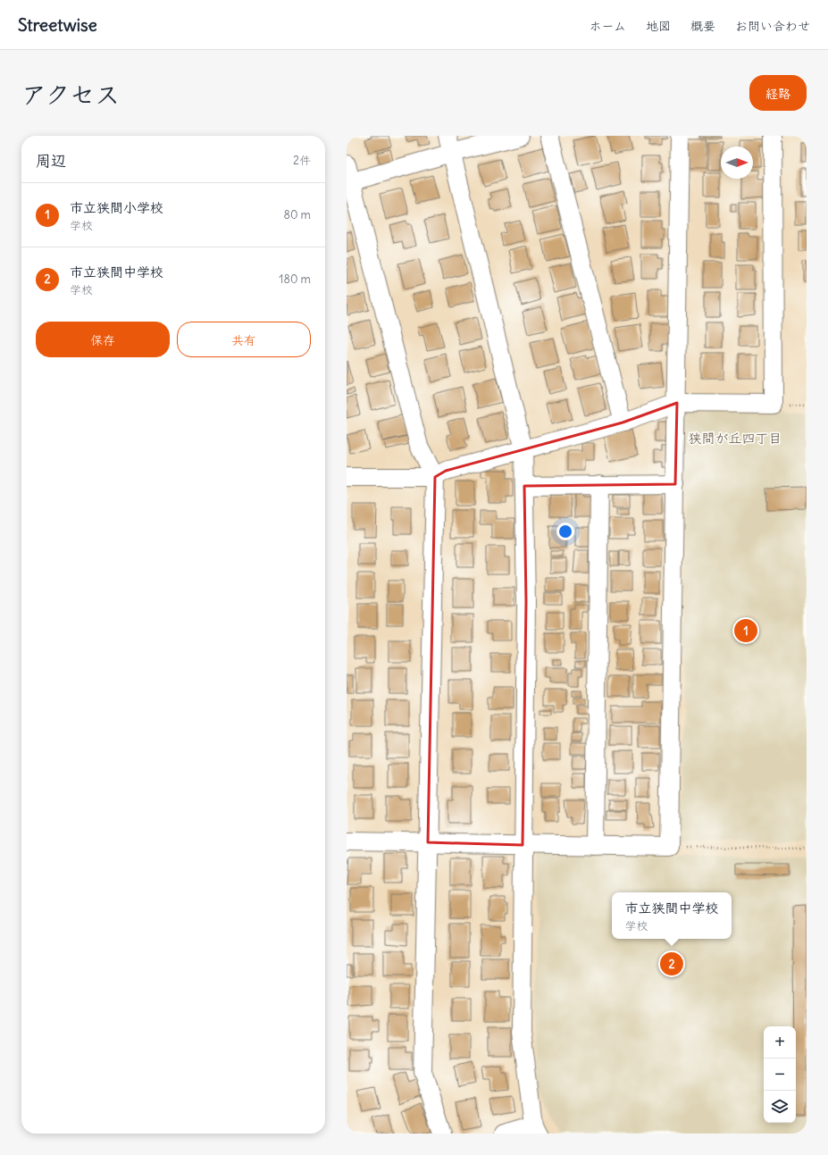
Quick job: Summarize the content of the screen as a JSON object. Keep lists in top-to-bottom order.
{
  "districts": ["狭間が丘四丁目"],
  "north": "right",
  "page": {
    "header": "Streetwise",
    "nav": [
      "ホーム",
      "地図",
      "概要",
      "お問い合わせ"
    ],
    "title": "アクセス",
    "buttons": [
      "経路",
      ["保存", "共有"]
    ],
    "heading": ["周辺", "2件"],
    "list": [
      {
        "mark": "1",
        "name": "市立狭間小学校",
        "note": "学校",
        "value": "80 m"
      },
      {
        "mark": "2",
        "name": "市立狭間中学校",
        "note": "学校",
        "value": "180 m"
      }
    ],
    "pins": ["1", "2"],
    "popup": ["市立狭間中学校", "学校"],
    "map_buttons": ["+", "−"]
  }
}
